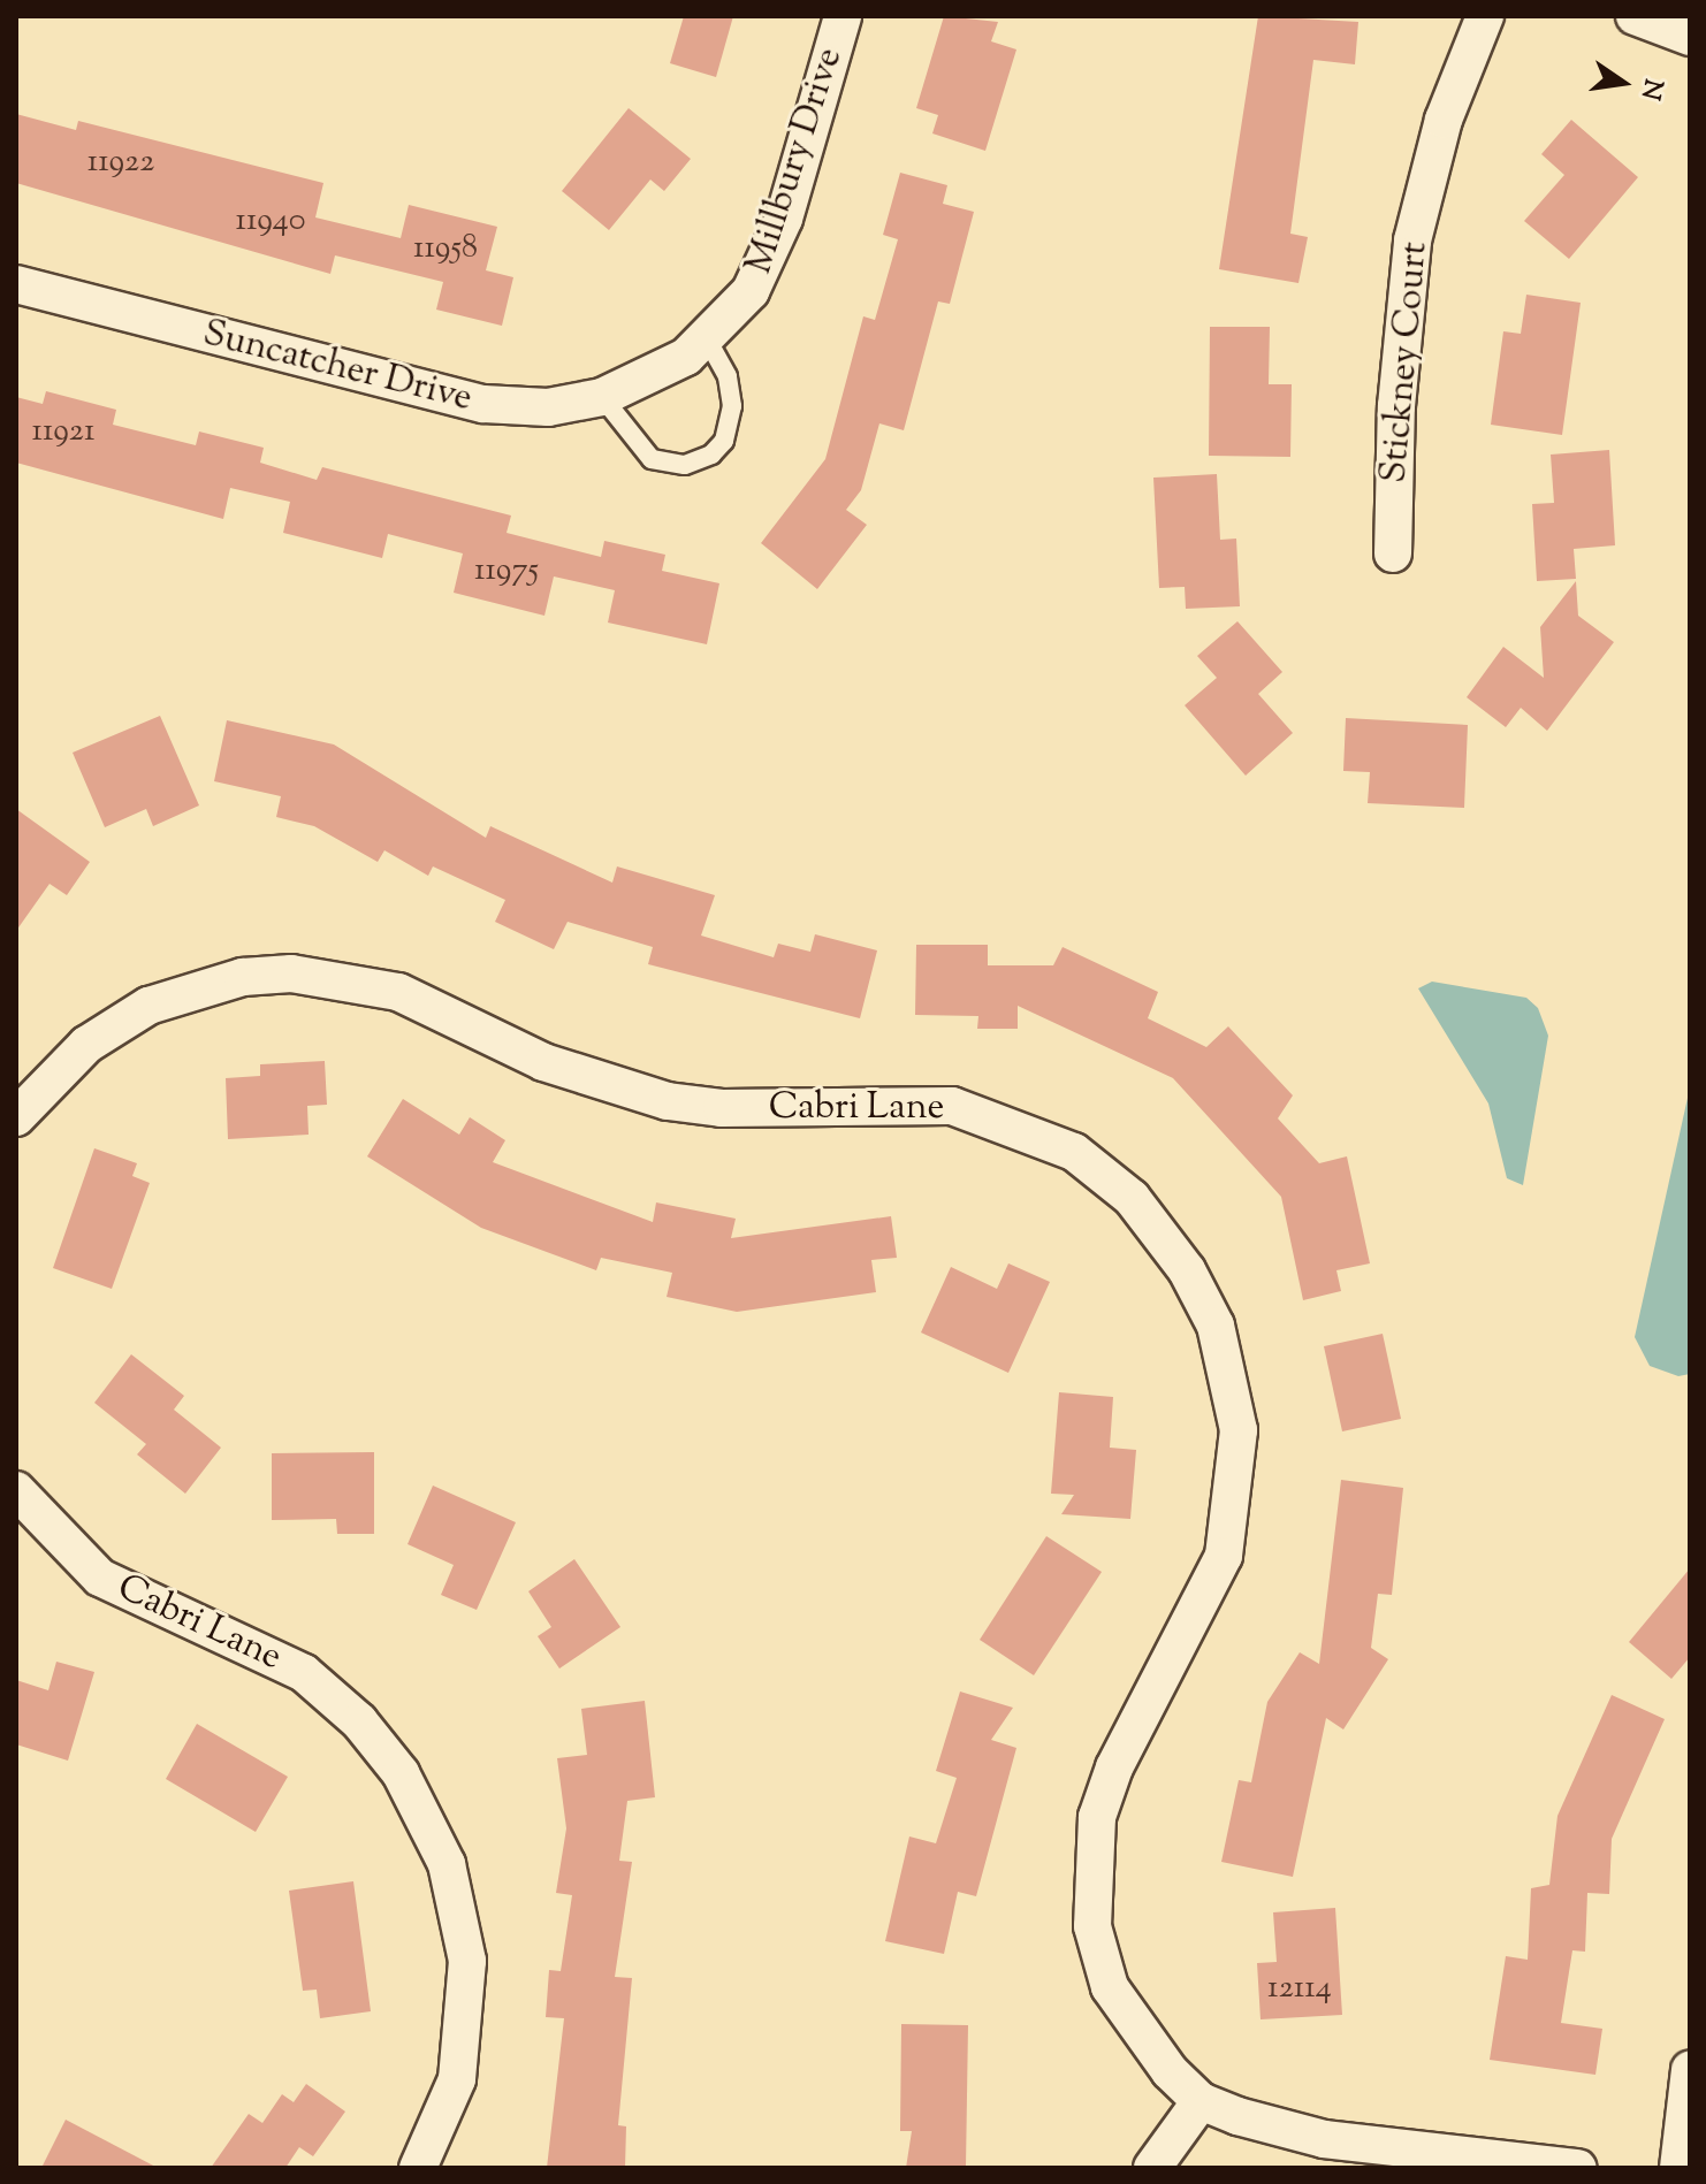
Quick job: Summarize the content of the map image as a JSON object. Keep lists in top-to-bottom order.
{
  "streets": {
    "street": [
      "Millbury Drive",
      "Stickney Court",
      "Suncatcher Drive",
      "Cabri Lane"
    ]
  },
  "crossings": [
    ["Millbury Drive", "Suncatcher Drive"]
  ],
  "house_numbers": [
    "11922",
    "11940",
    "11958",
    "11921",
    "11975",
    "12114"
  ],
  "north": "right"
}
